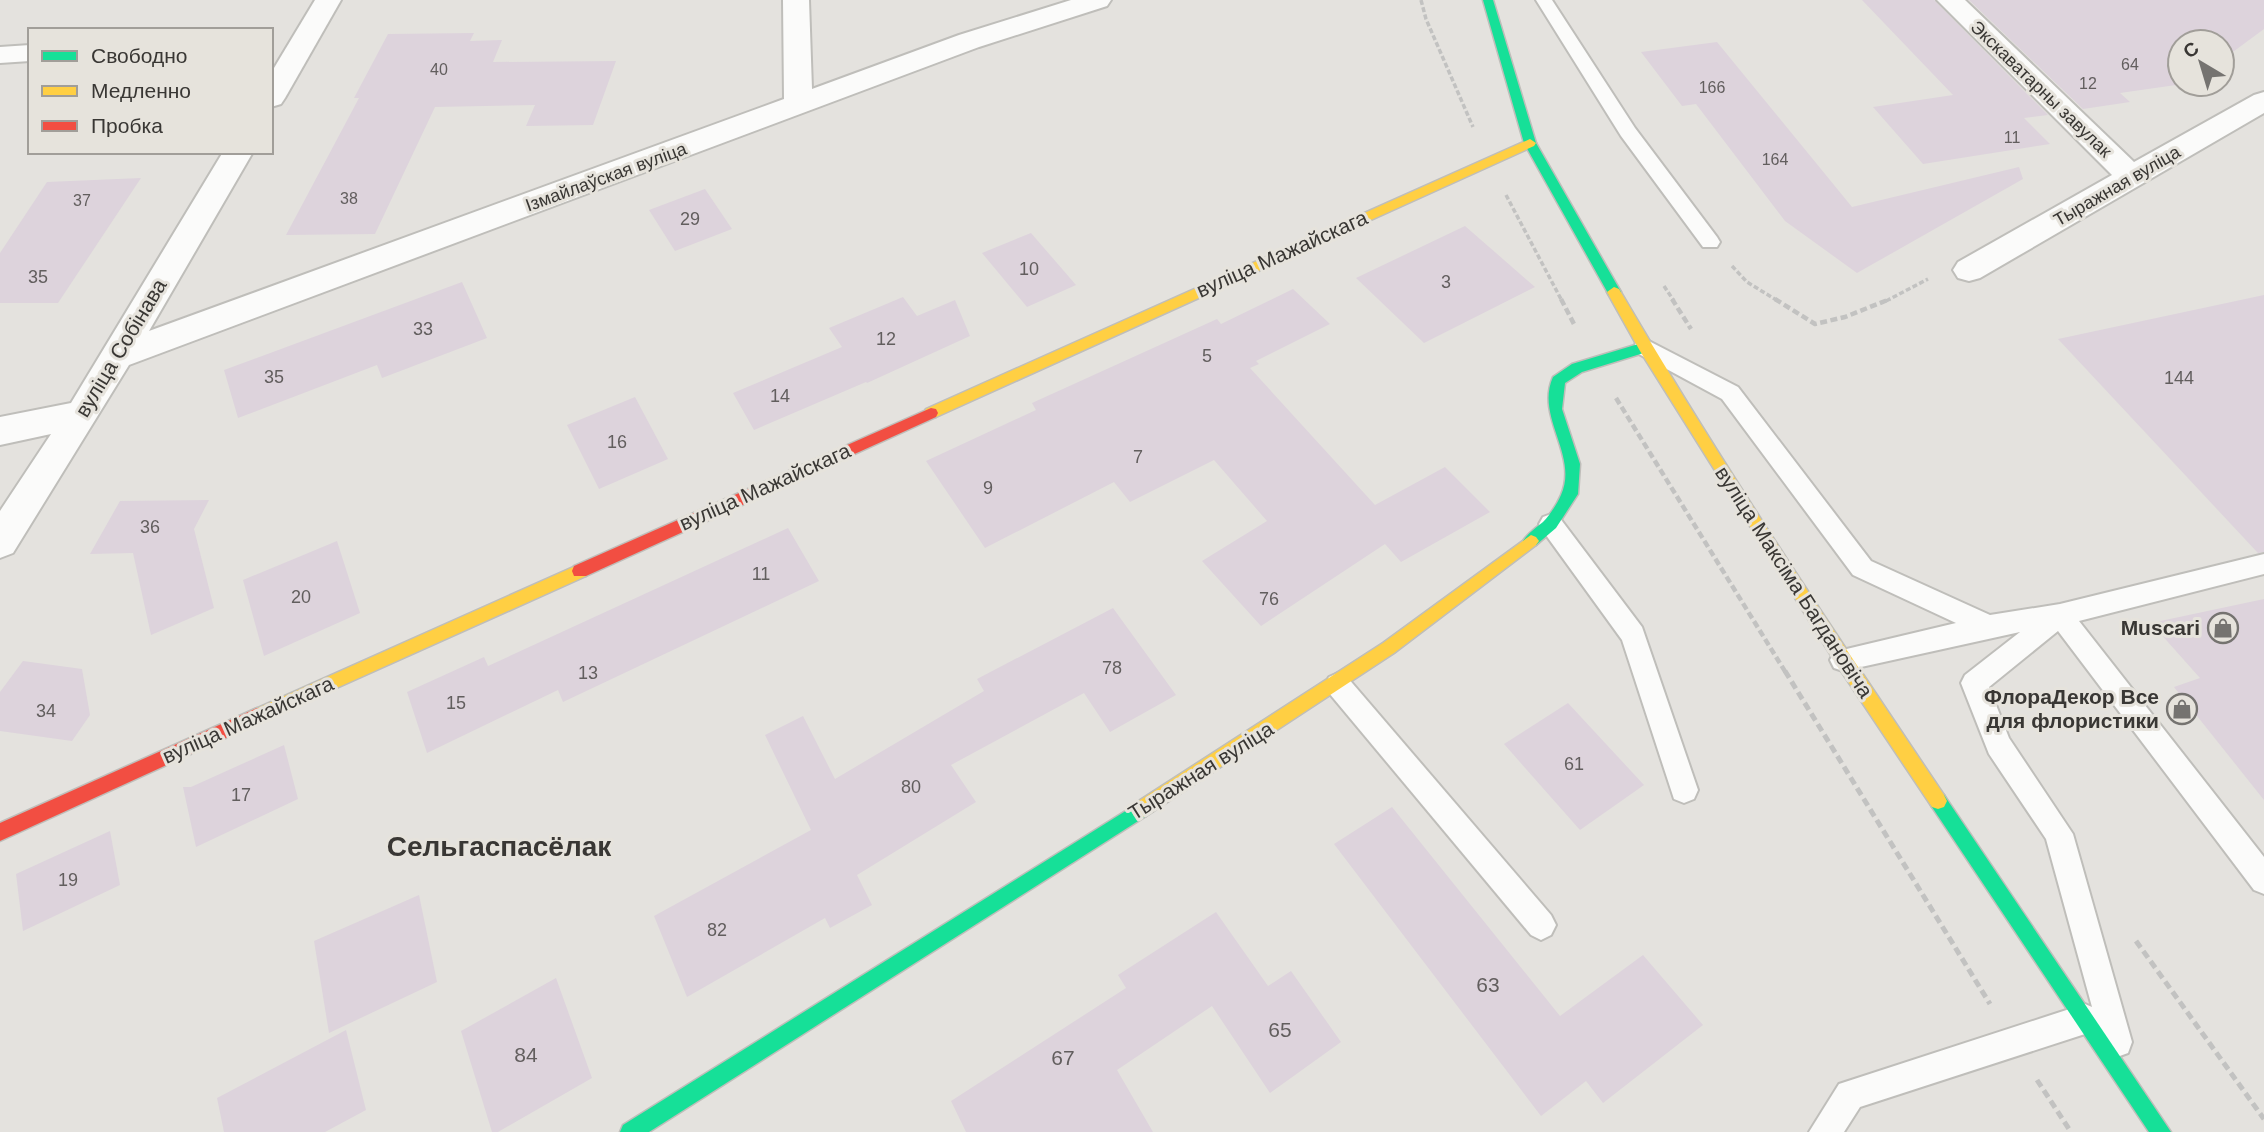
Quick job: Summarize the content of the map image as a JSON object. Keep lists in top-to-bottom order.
{
  "streets": {
    "street": [
      "Экскаватарны завулак",
      "Ізмайлаўская вуліца",
      "Тыражная вуліца",
      "вуліца Мажайскага",
      "вуліца Собінава",
      "вуліца Максіма Багдановіча"
    ]
  },
  "crossings": [
    ["Экскаватарны завулак", "Тыражная вуліца"],
    ["Ізмайлаўская вуліца", "вуліца Собінава"],
    ["Тыражная вуліца", "вуліца Максіма Багдановіча"],
    ["вуліца Мажайскага", "вуліца Максіма Багдановіча"]
  ],
  "districts": ["Сельгаспасёлак"],
  "places": {
    "shop": ["Muscari", "ФлораДекор Все для флористики"]
  },
  "house_numbers": [
    "64",
    "40",
    "12",
    "166",
    "11",
    "164",
    "38",
    "37",
    "29",
    "10",
    "35",
    "3",
    "33",
    "12",
    "5",
    "35",
    "144",
    "14",
    "16",
    "7",
    "9",
    "36",
    "11",
    "20",
    "76",
    "78",
    "13",
    "15",
    "34",
    "61",
    "80",
    "17",
    "19",
    "82",
    "63",
    "65",
    "84",
    "67"
  ],
  "legend": ["Свободно", "Медленно", "Пробка"],
  "north": "top left"
}
